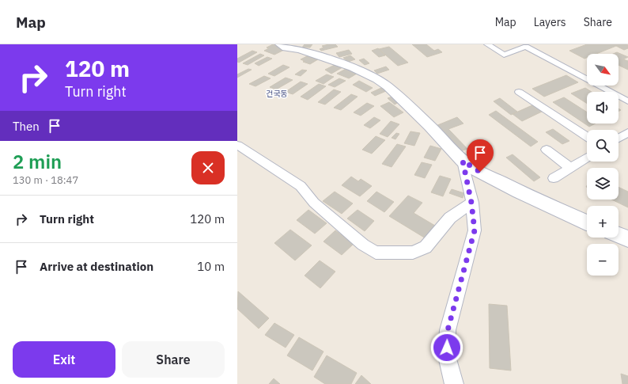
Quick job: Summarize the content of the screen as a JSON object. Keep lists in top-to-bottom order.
{
  "districts": ["건국동"],
  "north": "bottom right",
  "page": {
    "header": "Map",
    "nav": ["Map", "Layers", "Share"],
    "turn": ["120 m", "Turn right"],
    "map_buttons": ["+", "−"],
    "then": "Then",
    "heading": ["2 min", "130 m · 18:47"],
    "list": [
      {
        "name": "Turn right",
        "value": "120 m"
      },
      {
        "name": "Arrive at destination",
        "value": "10 m"
      }
    ],
    "buttons": ["Exit", "Share"]
  }
}
